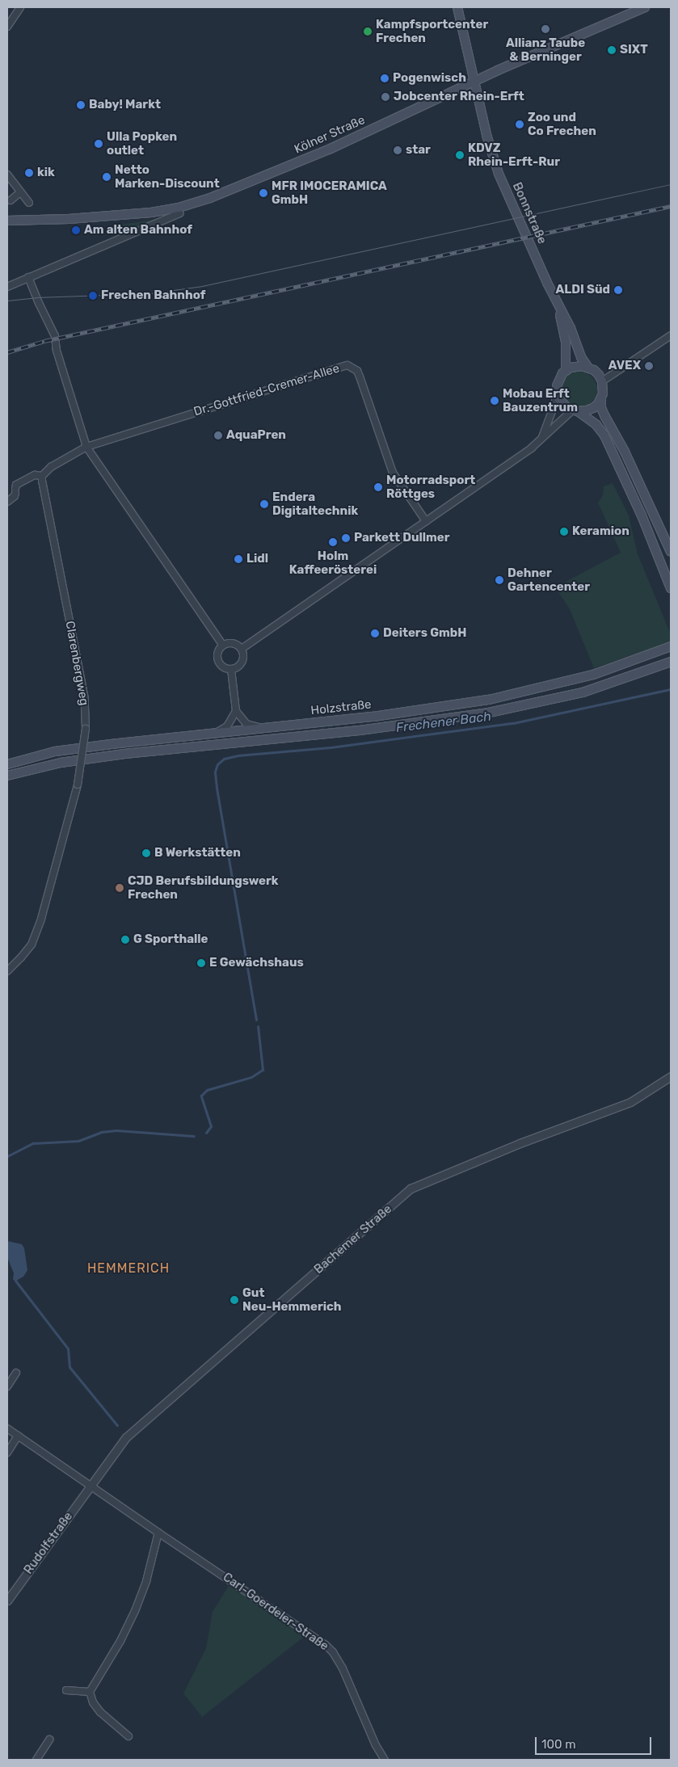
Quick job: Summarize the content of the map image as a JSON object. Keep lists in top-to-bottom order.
{
  "streets": {
    "main road": ["Kölner Straße", "Bonnstraße", "Holzstraße"],
    "street": [
      "Dr.-Gottfried-Cremer-Allee",
      "Clarenbergweg",
      "Bachemer Straße",
      "Rudolfstraße",
      "Carl-Goerdeler-Straße"
    ]
  },
  "crossings": [
    ["Kölner Straße", "Bonnstraße"],
    ["Dr.-Gottfried-Cremer-Allee", "Clarenbergweg"],
    ["Bachemer Straße", "Rudolfstraße"],
    ["Bachemer Straße", "Carl-Goerdeler-Straße"],
    ["Rudolfstraße", "Carl-Goerdeler-Straße"]
  ],
  "districts": ["HEMMERICH"],
  "water": ["Frechener Bach"],
  "places": [
    "Allianz Taube & Berninger",
    "Kampfsportcenter Frechen",
    "SIXT",
    "Pogenwisch",
    "Jobcenter Rhein-Erft",
    "Baby! Markt",
    "Zoo und Co Frechen",
    "Ulla Popken outlet",
    "star",
    "KDVZ Rhein-Erft-Rur",
    "kik",
    "Netto Marken-Discount",
    "MFR IMOCERAMICA GmbH",
    "Am alten Bahnhof",
    "ALDI Süd",
    "Frechen Bahnhof",
    "AVEX",
    "Mobau Erft Bauzentrum",
    "AquaPren",
    "Motorradsport Röttges",
    "Endera Digitaltechnik",
    "Keramion",
    "Parkett Dullmer",
    "Holm Kaffeerösterei",
    "Lidl",
    "Dehner Gartencenter",
    "Deiters GmbH",
    "B Werkstätten",
    "CJD Berufsbildungswerk Frechen",
    "G Sporthalle",
    "E Gewächshaus",
    "Gut Neu-Hemmerich"
  ],
  "scale_bar": "100 m"
}
